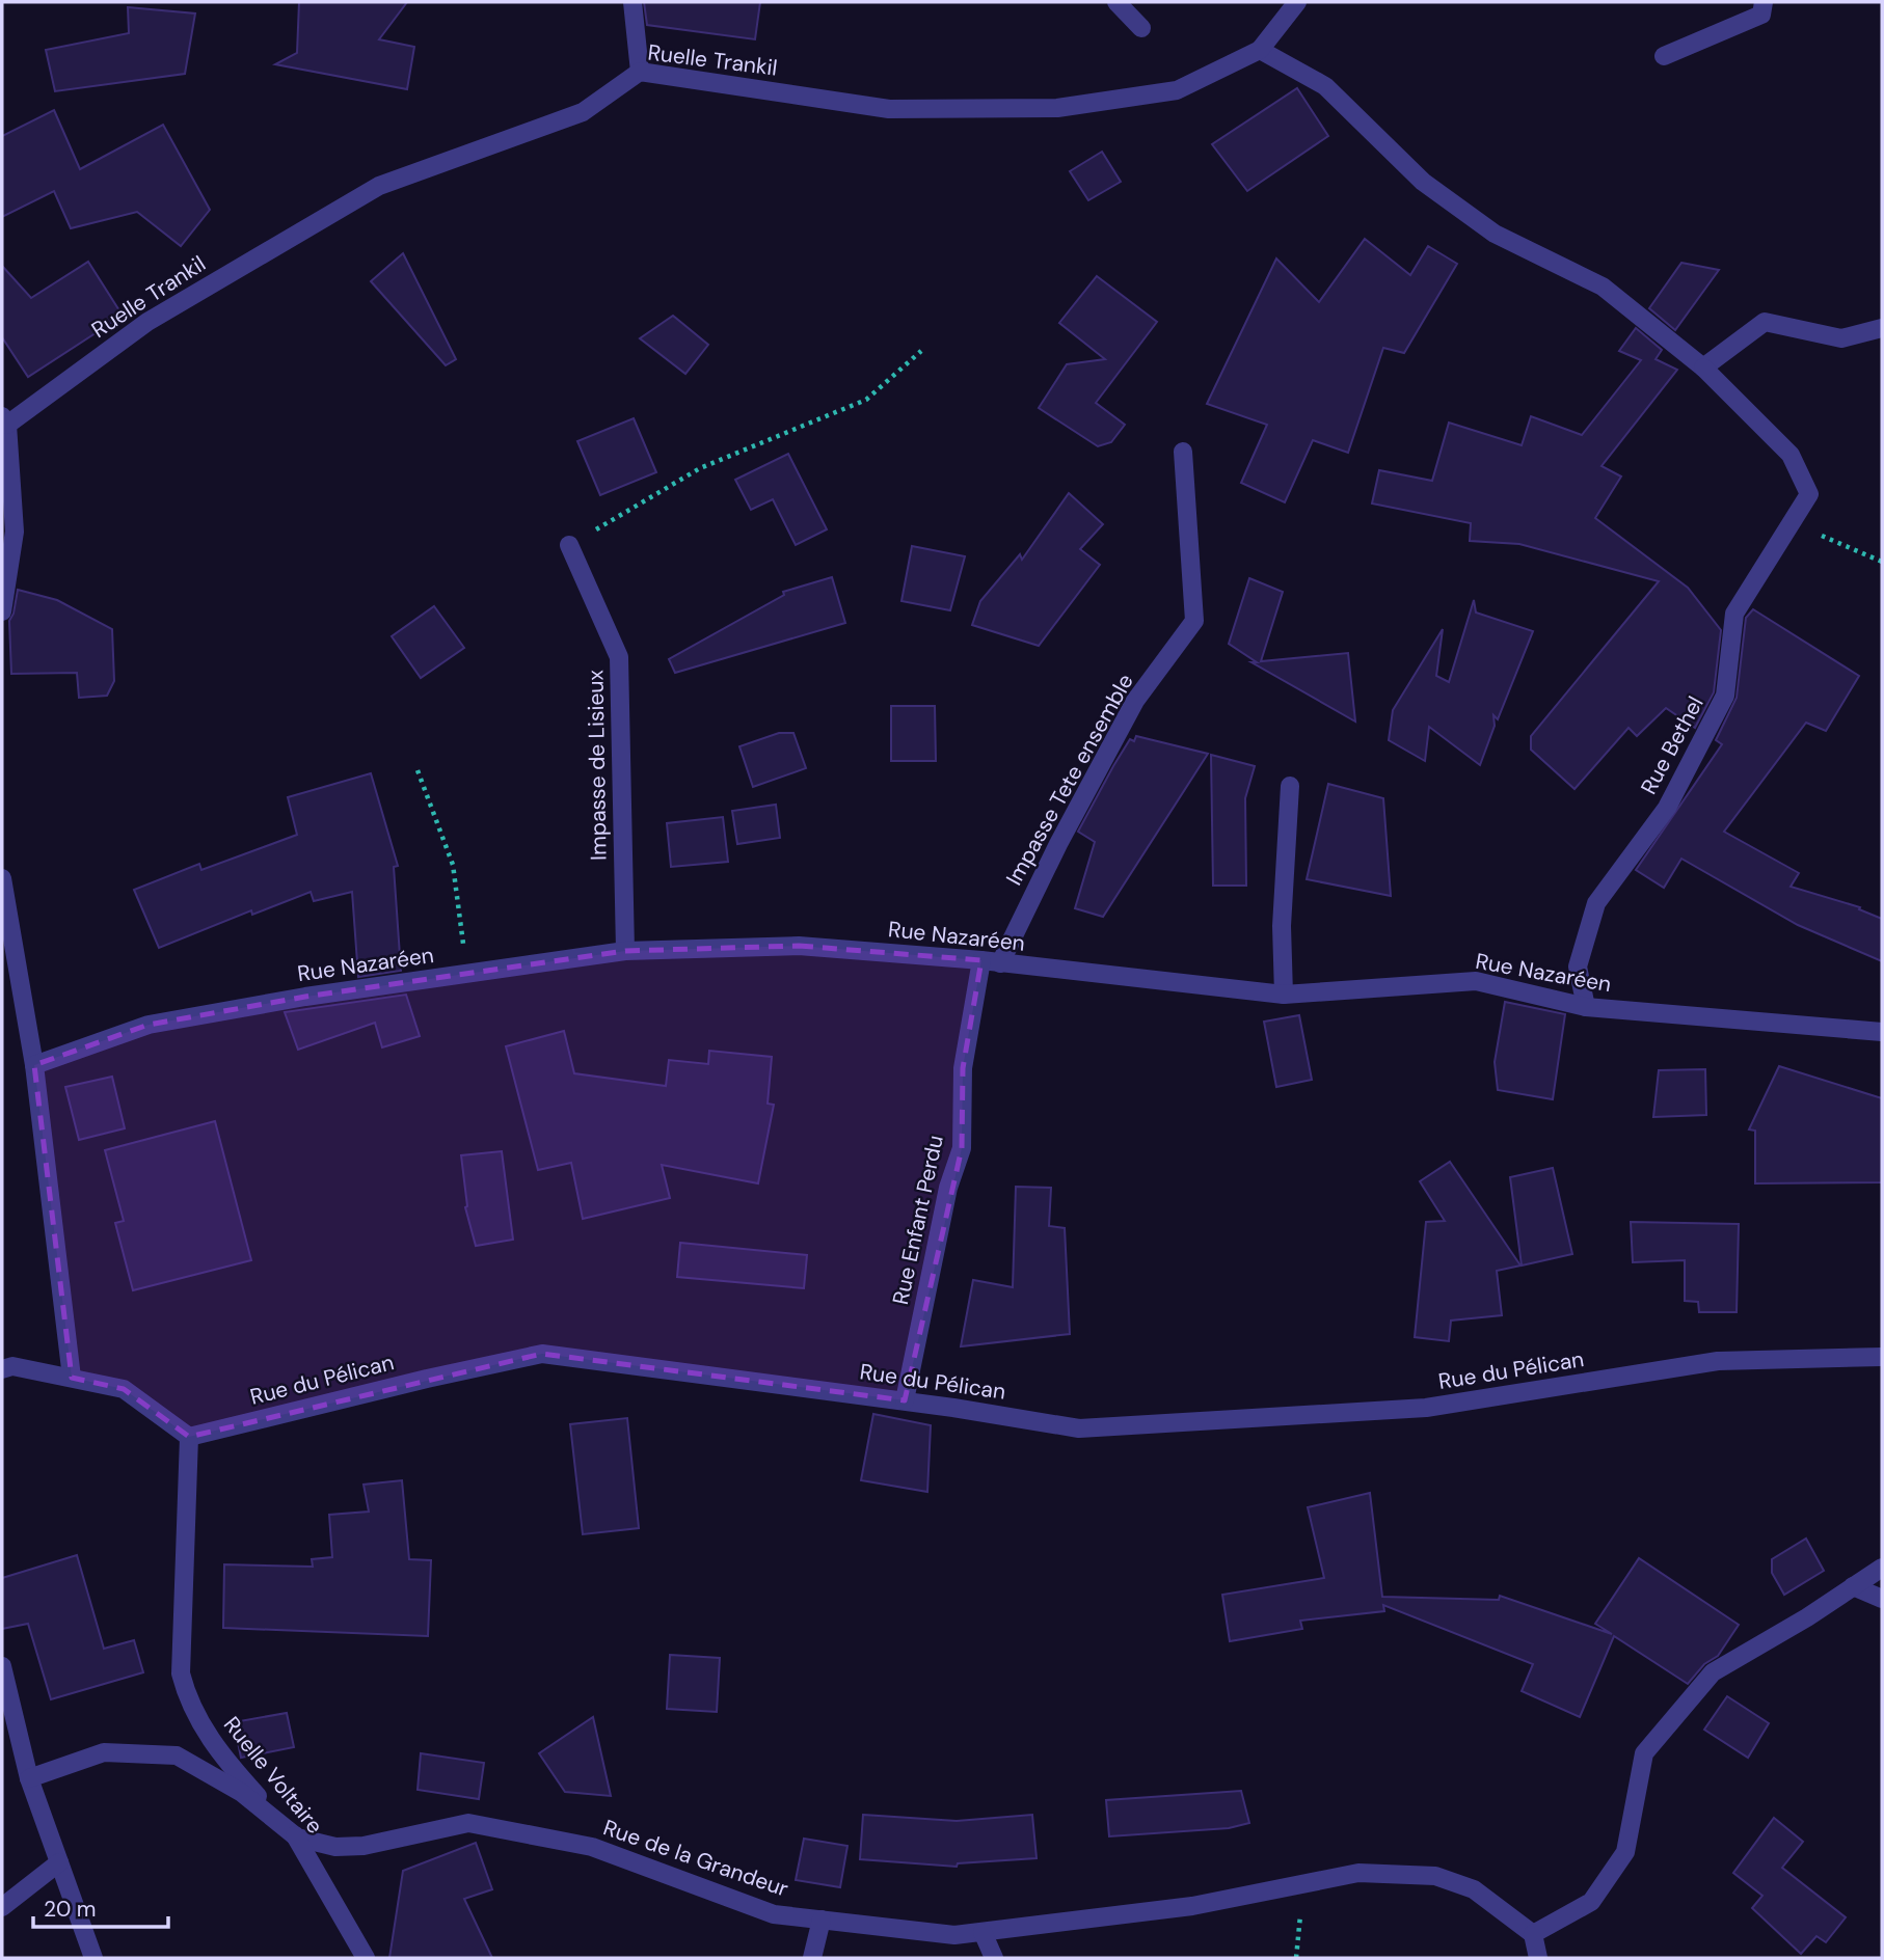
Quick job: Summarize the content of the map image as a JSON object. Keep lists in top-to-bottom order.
{
  "streets": {
    "street": [
      "Ruelle Trankil",
      "Rue Bethel",
      "Impasse de Lisieux",
      "Impasse Tete ensemble",
      "Rue Nazaréen",
      "Rue Enfant Perdu",
      "Rue du Pélican",
      "Ruelle Voltaire",
      "Rue de la Grandeur"
    ]
  },
  "crossings": [
    ["Rue Bethel", "Rue Nazaréen"],
    ["Impasse de Lisieux", "Rue Nazaréen"],
    ["Impasse Tete ensemble", "Rue Nazaréen"],
    ["Rue Nazaréen", "Rue Enfant Perdu"],
    ["Rue Enfant Perdu", "Rue du Pélican"],
    ["Rue du Pélican", "Ruelle Voltaire"],
    ["Ruelle Voltaire", "Rue de la Grandeur"]
  ],
  "scale_bar": "20 m"
}
